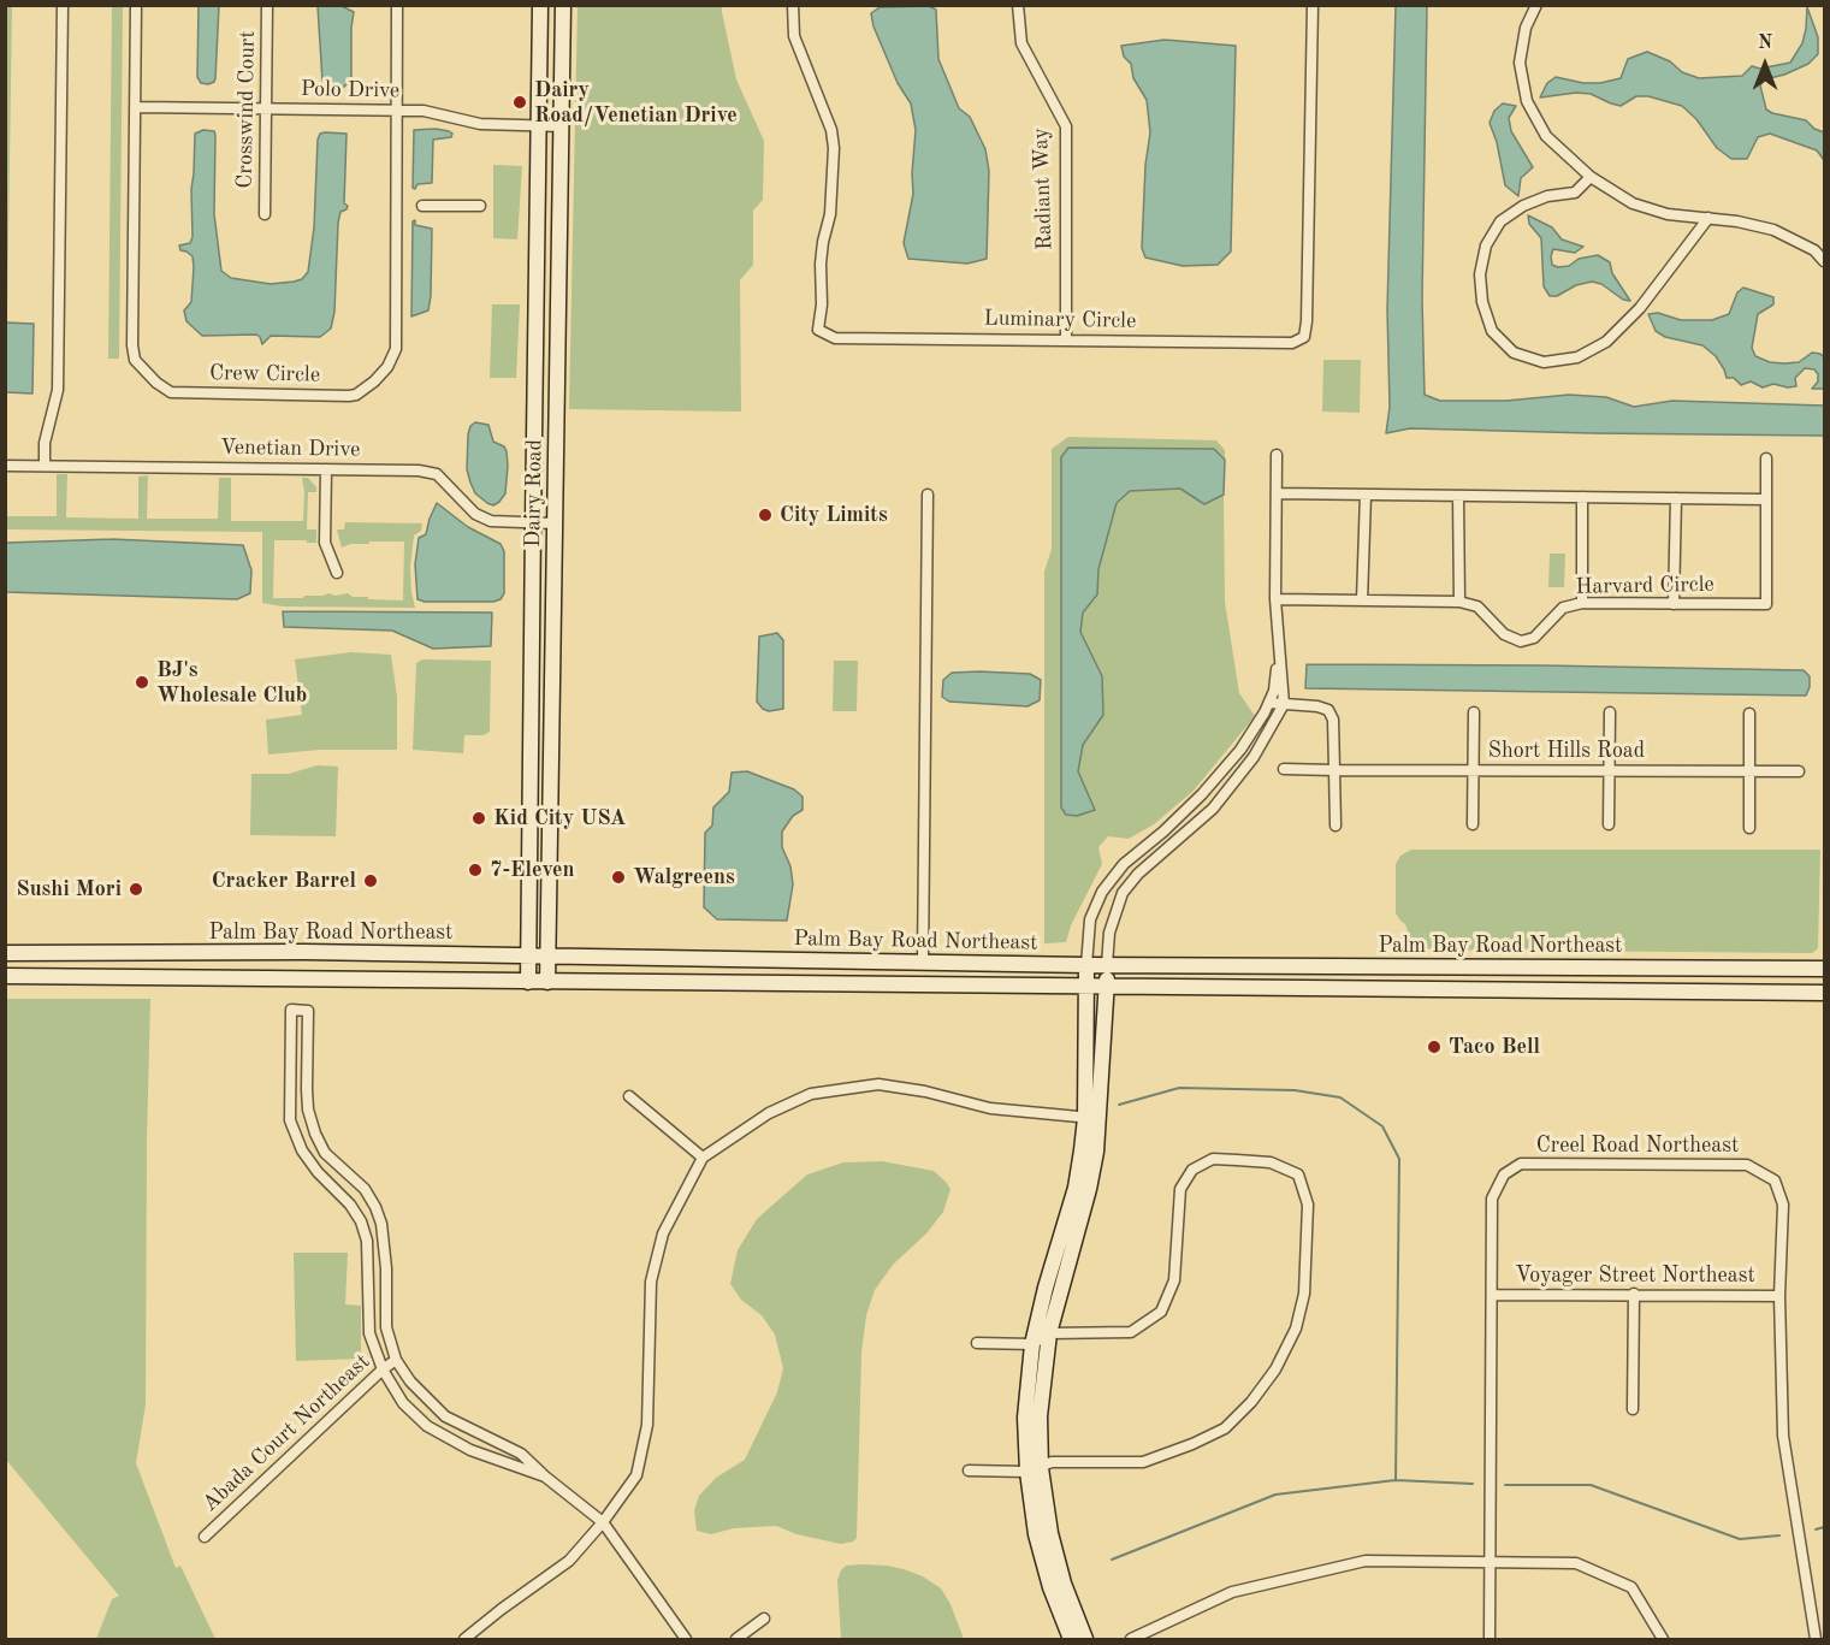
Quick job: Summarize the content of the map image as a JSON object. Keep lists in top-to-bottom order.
{
  "streets": {
    "main road": ["Dairy Road", "Palm Bay Road Northeast"],
    "street": [
      "Polo Drive",
      "Crosswind Court",
      "Radiant Way",
      "Luminary Circle",
      "Crew Circle",
      "Venetian Drive",
      "Harvard Circle",
      "Short Hills Road",
      "Creel Road Northeast",
      "Voyager Street Northeast",
      "Abada Court Northeast"
    ]
  },
  "crossings": [
    ["Polo Drive", "Crosswind Court"],
    ["Polo Drive", "Crew Circle"],
    ["Polo Drive", "Dairy Road"],
    ["Radiant Way", "Luminary Circle"],
    ["Venetian Drive", "Dairy Road"],
    ["Dairy Road", "Palm Bay Road Northeast"],
    ["Creel Road Northeast", "Voyager Street Northeast"]
  ],
  "places": [
    "Dairy Road/Venetian Drive",
    "City Limits",
    "BJ's Wholesale Club",
    "Kid City USA",
    "7-Eleven",
    "Walgreens",
    "Cracker Barrel",
    "Sushi Mori",
    "Taco Bell"
  ],
  "north": "top"
}
